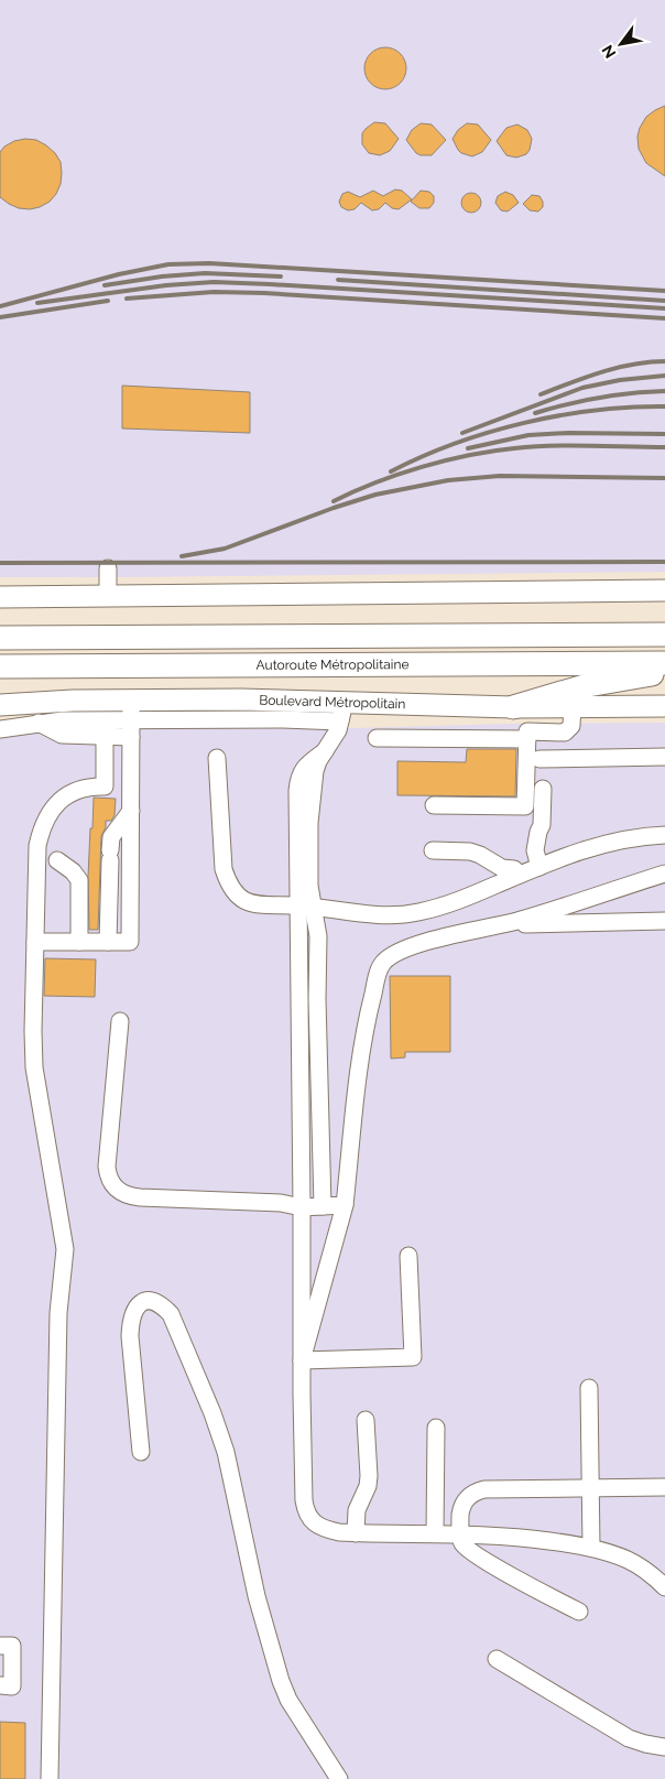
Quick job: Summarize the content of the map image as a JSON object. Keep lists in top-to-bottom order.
{
  "streets": {
    "highway": ["Autoroute Métropolitaine"],
    "main road": ["Boulevard Métropolitain"]
  },
  "north": "bottom left"
}
